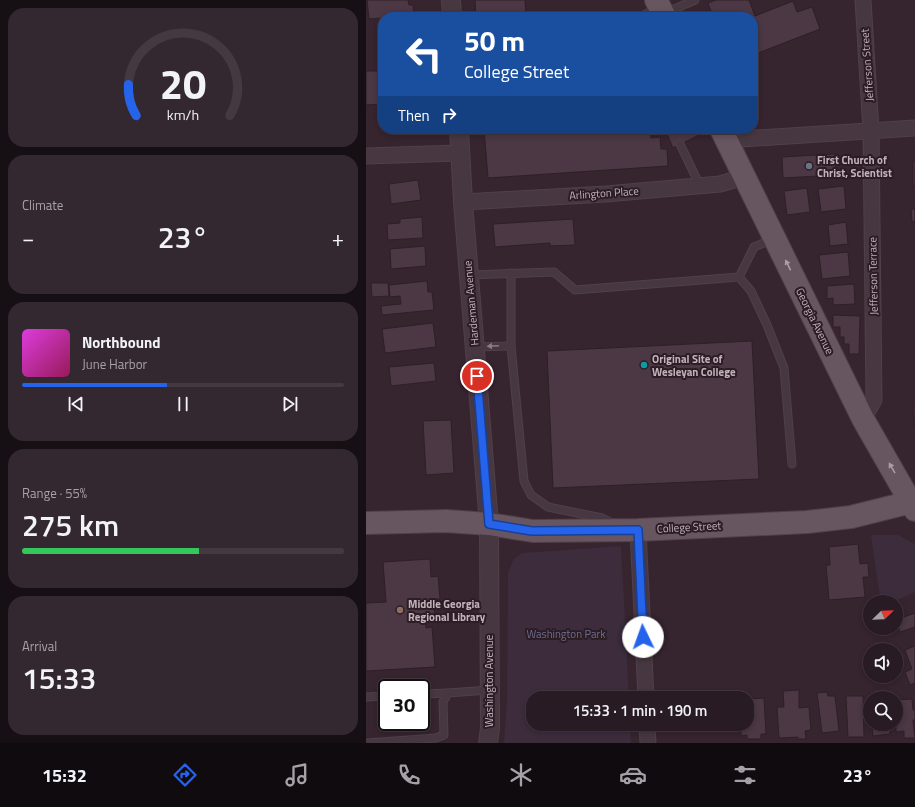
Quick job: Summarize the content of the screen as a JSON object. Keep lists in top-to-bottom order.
{
  "streets": {
    "main road": ["Georgia Avenue", "College Street"],
    "street": [
      "Jefferson Street",
      "Arlington Place",
      "Jefferson Terrace",
      "Hardeman Avenue",
      "Washington Avenue"
    ]
  },
  "crossings": [
    ["Jefferson Street", "Jefferson Terrace"],
    ["Arlington Place", "Hardeman Avenue"],
    ["Arlington Place", "Georgia Avenue"],
    ["Jefferson Terrace", "Georgia Avenue"],
    ["Hardeman Avenue", "College Street"],
    ["Hardeman Avenue", "Washington Avenue"],
    ["Georgia Avenue", "College Street"],
    ["College Street", "Washington Avenue"]
  ],
  "one_way": ["Georgia Avenue"],
  "parks": ["Washington Park"],
  "places": ["First Church of Christ, Scientist", "Original Site of Wesleyan College", "Middle Georgia Regional Library"],
  "north": "top right",
  "page": {
    "turn": ["50 m", "College Street"],
    "then": "Then",
    "tile": [
      "Climate",
      ["Range · 55%", "275 km"],
      ["Arrival", "15:33"]
    ],
    "heat": ["−", "23°", "+"],
    "song": ["Northbound", "June Harbor"],
    "limit": "30",
    "trip": "15:33 · 1 min · 190 m",
    "tabs": ["15:32", "23°"],
    "gauge": ["20", "km/h"]
  }
}
